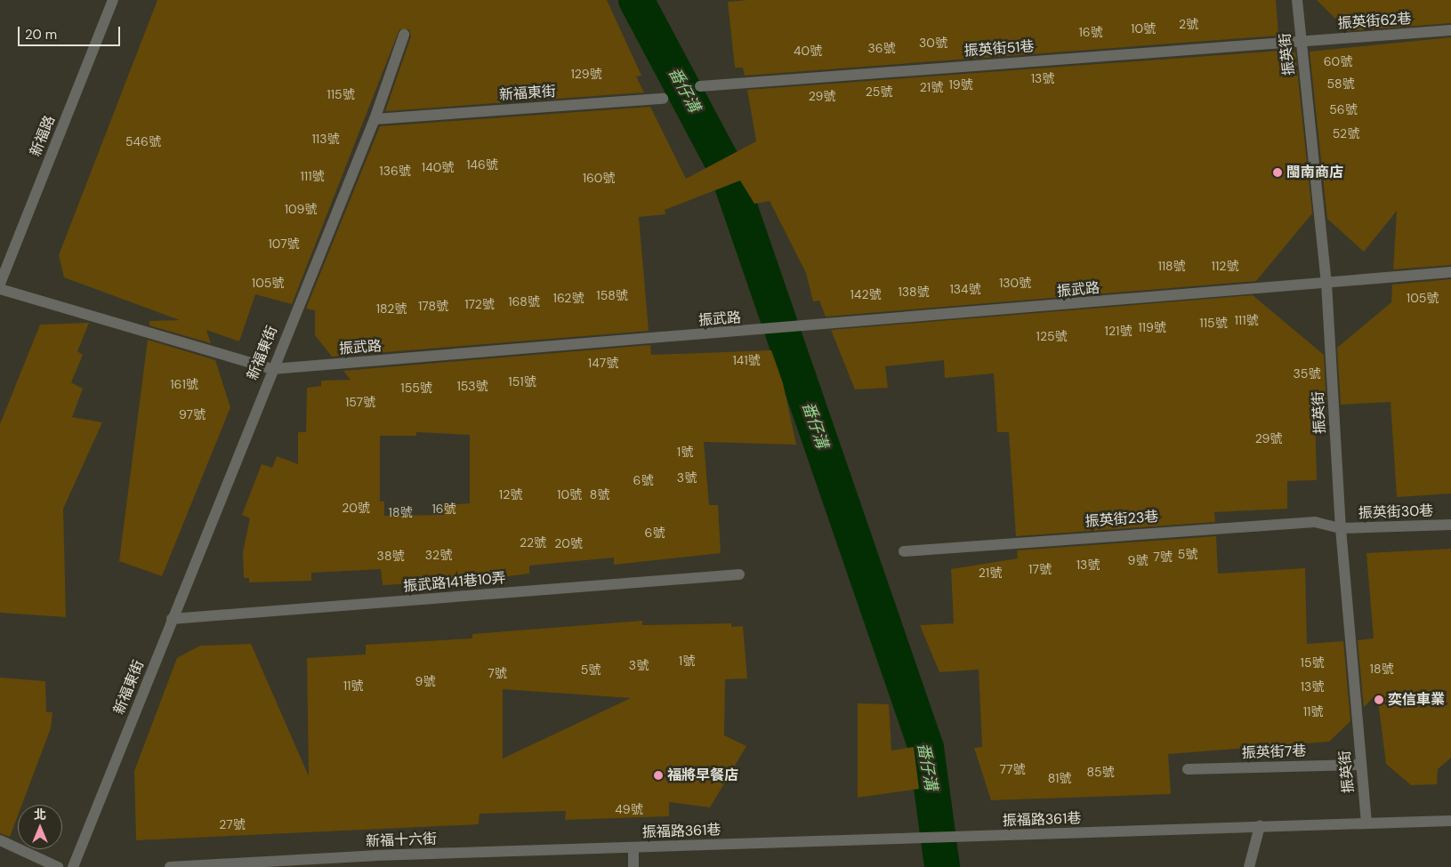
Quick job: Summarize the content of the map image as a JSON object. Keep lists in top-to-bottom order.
{
  "streets": {
    "street": [
      "振英街62巷",
      "振英街51巷",
      "振英街",
      "新福東街",
      "新福路",
      "振武路",
      "振英街30巷",
      "振英街23巷",
      "振武路141巷10弄",
      "振英街7巷",
      "振福路361巷",
      "新福十六街"
    ]
  },
  "crossings": [
    ["振英街62巷", "振英街51巷"],
    ["振英街62巷", "振英街"],
    ["振英街51巷", "振英街"],
    ["振英街", "振武路"],
    ["振英街", "振英街30巷"],
    ["振英街", "振英街23巷"],
    ["振英街", "振英街7巷"],
    ["振英街", "振福路361巷"],
    ["新福東街", "振武路"],
    ["新福東街", "振武路141巷10弄"],
    ["振英街30巷", "振英街23巷"],
    ["振福路361巷", "新福十六街"]
  ],
  "water": ["番仔溝"],
  "places": ["閩南商店", "奕信車業", "福將早餐店"],
  "house_numbers": [
    "2號",
    "10號",
    "16號",
    "30號",
    "36號",
    "40號",
    "60號",
    "129號",
    "13號",
    "58號",
    "19號",
    "21號",
    "25號",
    "115號",
    "29號",
    "56號",
    "52號",
    "113號",
    "546號",
    "146號",
    "140號",
    "136號",
    "111號",
    "160號",
    "109號",
    "107號",
    "118號",
    "112號",
    "105號",
    "130號",
    "134號",
    "138號",
    "142號",
    "158號",
    "162號",
    "105號",
    "168號",
    "172號",
    "178號",
    "182號",
    "111號",
    "115號",
    "119號",
    "121號",
    "125號",
    "141號",
    "147號",
    "35號",
    "151號",
    "161號",
    "153號",
    "155號",
    "157號",
    "97號",
    "29號",
    "1號",
    "3號",
    "6號",
    "12號",
    "10號",
    "8號",
    "20號",
    "16號",
    "18號",
    "6號",
    "22號",
    "20號",
    "5號",
    "32號",
    "38號",
    "7號",
    "9號",
    "13號",
    "17號",
    "21號",
    "1號",
    "15號",
    "3號",
    "18號",
    "5號",
    "7號",
    "9號",
    "11號",
    "13號",
    "11號",
    "77號",
    "85號",
    "81號",
    "49號",
    "27號"
  ],
  "scale_bar": "20 m",
  "north": "top"
}
